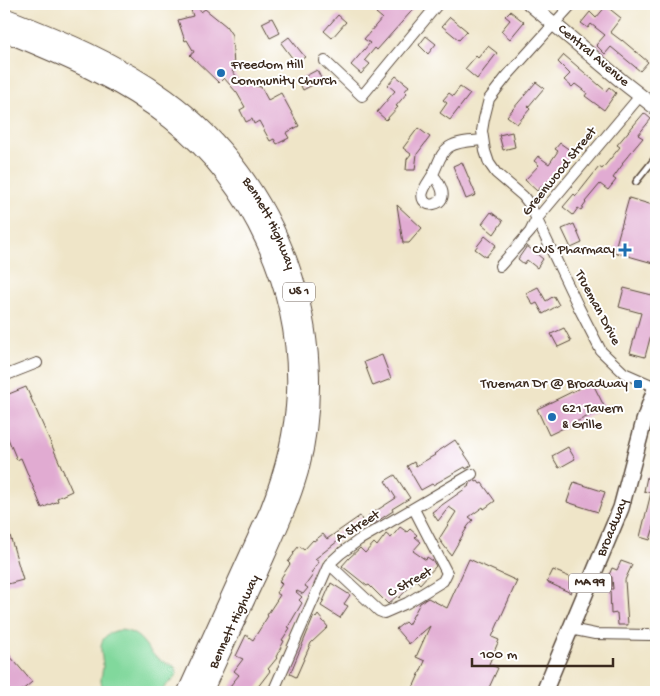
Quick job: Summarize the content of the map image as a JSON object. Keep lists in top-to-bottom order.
{
  "streets": {
    "highway": ["Bennett Highway", "US 1"],
    "main road": ["Broadway", "MA 99"],
    "street": [
      "Central Avenue",
      "Greenwood Street",
      "Trueman Drive",
      "A Street",
      "C Street"
    ]
  },
  "crossings": [
    ["Central Avenue", "Greenwood Street"],
    ["Central Avenue", "Trueman Drive"],
    ["Greenwood Street", "Trueman Drive"],
    ["Trueman Drive", "Broadway"],
    ["A Street", "C Street"]
  ],
  "places": {
    "other": ["Freedom Hill Community Church", "621 Tavern & Grille"],
    "health": ["CVS Pharmacy"],
    "transit": ["Trueman Dr @ Broadway"]
  },
  "scale_bar": "100 m"
}
